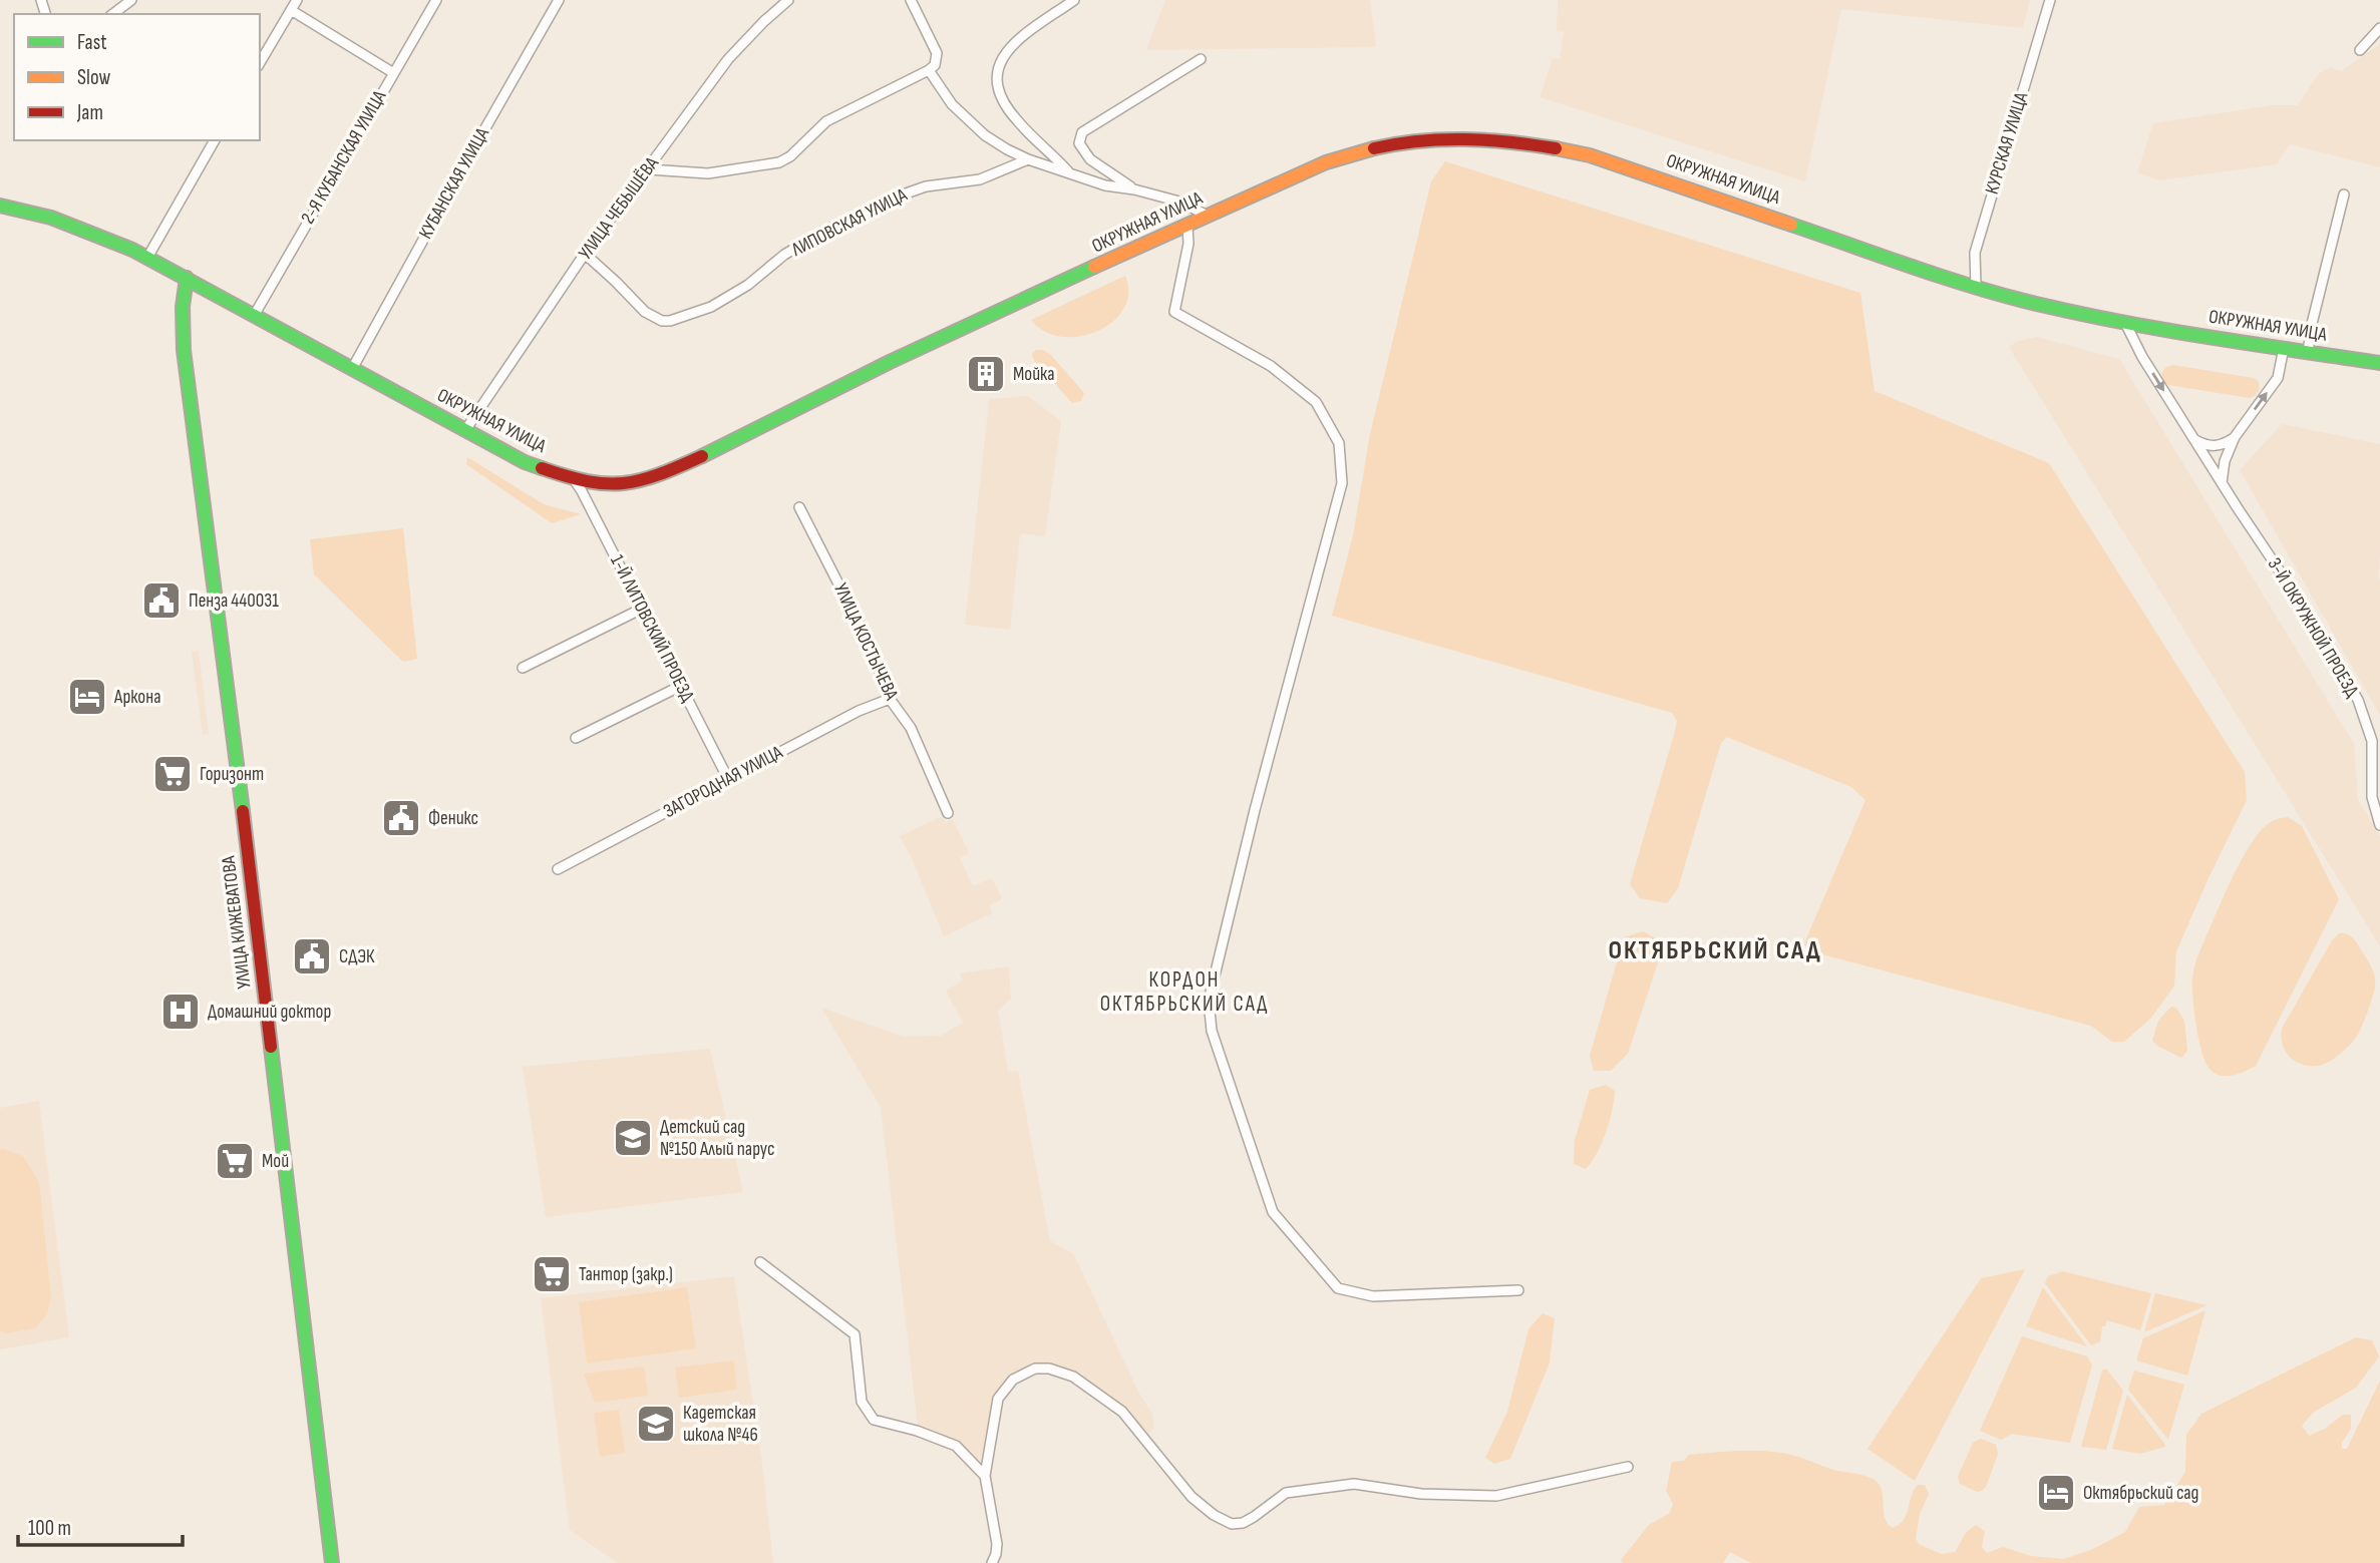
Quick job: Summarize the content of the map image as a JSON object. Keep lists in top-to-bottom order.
{
  "streets": {
    "main road": ["ОКРУЖНАЯ УЛИЦА", "УЛИЦА КИЖЕВАТОВА"],
    "street": [
      "КУРСКАЯ УЛИЦА",
      "2-Я КУБАНСКАЯ УЛИЦА",
      "КУБАНСКАЯ УЛИЦА",
      "УЛИЦА ЧЕБЫШЁВА",
      "ЛИПОВСКАЯ УЛИЦА",
      "3-Й ОКРУЖНОЙ ПРОЕЗД",
      "1-Й ЛИТОВСКИЙ ПРОЕЗД",
      "УЛИЦА КОСТЫЧЕВА",
      "ЗАГОРОДНАЯ УЛИЦА"
    ]
  },
  "crossings": [
    ["КУРСКАЯ УЛИЦА", "ОКРУЖНАЯ УЛИЦА"],
    ["2-Я КУБАНСКАЯ УЛИЦА", "ОКРУЖНАЯ УЛИЦА"],
    ["ОКРУЖНАЯ УЛИЦА", "КУБАНСКАЯ УЛИЦА"],
    ["ОКРУЖНАЯ УЛИЦА", "УЛИЦА ЧЕБЫШЁВА"],
    ["ОКРУЖНАЯ УЛИЦА", "3-Й ОКРУЖНОЙ ПРОЕЗД"],
    ["ОКРУЖНАЯ УЛИЦА", "1-Й ЛИТОВСКИЙ ПРОЕЗД"],
    ["ОКРУЖНАЯ УЛИЦА", "УЛИЦА КИЖЕВАТОВА"],
    ["УЛИЦА ЧЕБЫШЁВА", "ЛИПОВСКАЯ УЛИЦА"],
    ["1-Й ЛИТОВСКИЙ ПРОЕЗД", "ЗАГОРОДНАЯ УЛИЦА"],
    ["УЛИЦА КОСТЫЧЕВА", "ЗАГОРОДНАЯ УЛИЦА"]
  ],
  "districts": ["ОКТЯБРЬСКИЙ САД", "КОРДОН ОКТЯБРЬСКИЙ САД"],
  "places": {
    "building": ["Мойка"],
    "public building": ["Пенза 440031", "Феникс", "СДЭК"],
    "hotel": ["Аркона", "Октябрьский сад"],
    "supermarket": ["Горизонт", "Мой", "Тантор (закр.)"],
    "hospital": ["Домашний доктор"],
    "school or university": ["Детский сад №150 Алый парус", "Кадетская школа №46"]
  },
  "legend": ["Fast", "Slow", "Jam"],
  "scale_bar": "100 m"
}
